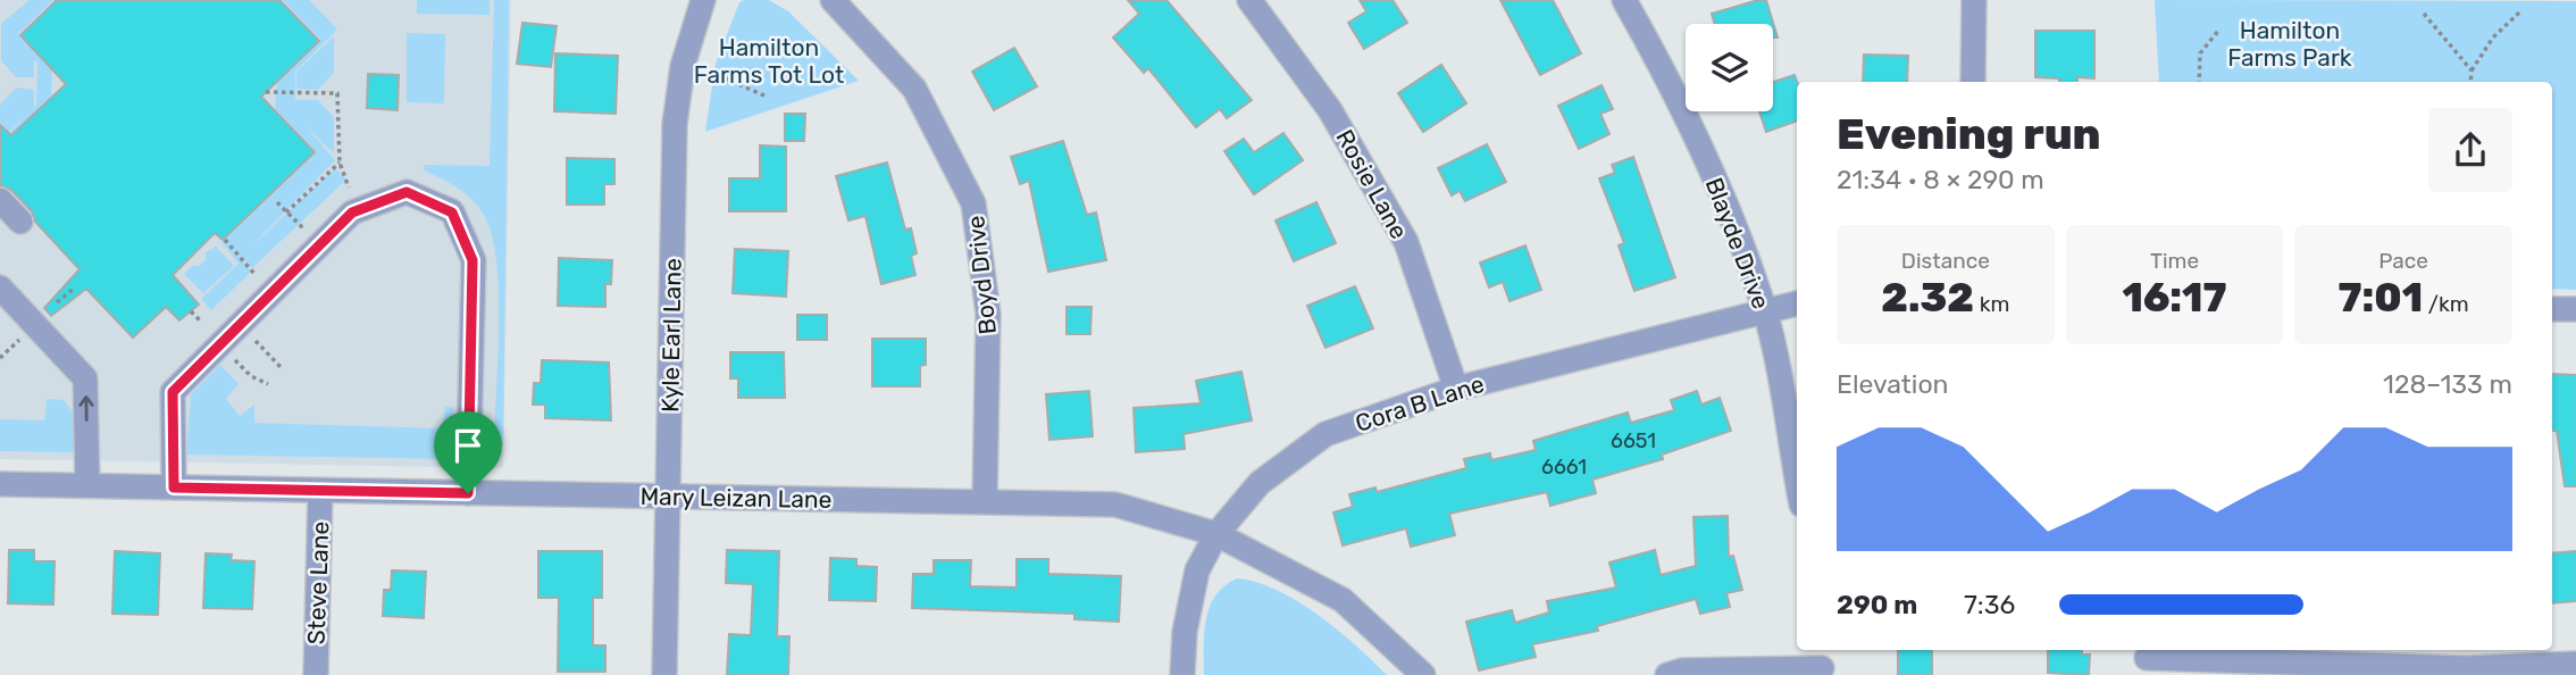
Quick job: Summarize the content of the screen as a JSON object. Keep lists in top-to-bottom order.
{
  "streets": {
    "street": [
      "Rosie Lane",
      "Blayde Drive",
      "Boyd Drive",
      "Kyle Earl Lane",
      "Cora B Lane",
      "Mary Leizan Lane",
      "Steve Lane"
    ]
  },
  "crossings": [
    ["Rosie Lane", "Cora B Lane"],
    ["Blayde Drive", "Cora B Lane"],
    ["Boyd Drive", "Mary Leizan Lane"],
    ["Kyle Earl Lane", "Mary Leizan Lane"],
    ["Cora B Lane", "Mary Leizan Lane"],
    ["Mary Leizan Lane", "Steve Lane"]
  ],
  "parks": ["Hamilton Farms Park", "Hamilton Farms Tot Lot"],
  "house_numbers": ["6651", "6661"],
  "page": {
    "heading": ["Evening run", "21:34 · 8 × 290 m"],
    "stats": [
      ["Distance", "2.32 km"],
      ["Time", "16:17"],
      ["Pace", "7:01 /km"]
    ],
    "chart": ["Elevation", "128–133 m"],
    "list": [
      {
        "name": "290 m",
        "note": "7:36"
      }
    ]
  }
}
